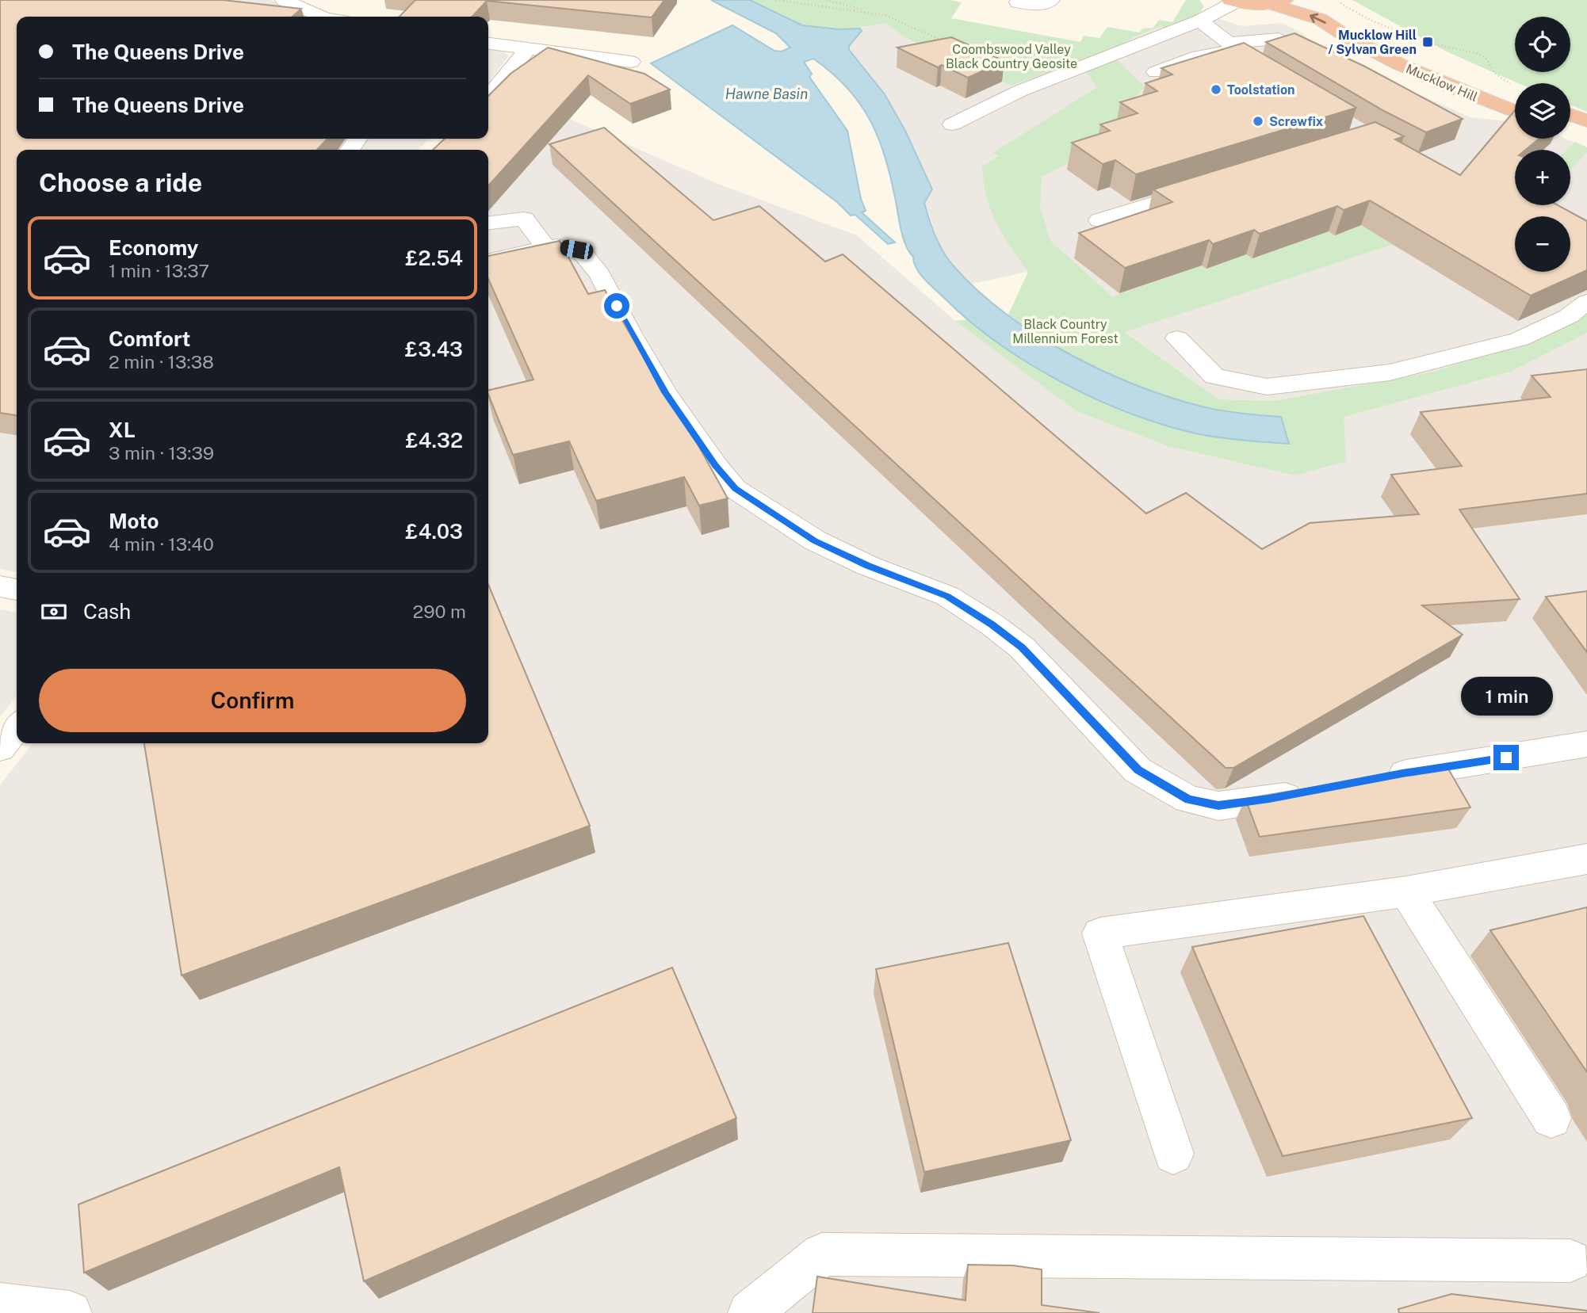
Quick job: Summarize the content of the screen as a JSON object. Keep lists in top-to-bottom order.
{
  "streets": {
    "highway": ["Mucklow Hill"]
  },
  "one_way": ["Mucklow Hill"],
  "water": ["Hawne Basin"],
  "parks": ["Coombswood Valley Black Country Geosite", "Black Country Millennium Forest"],
  "places": {
    "transit": ["Mucklow Hill / Sylvan Green"],
    "other": ["Toolstation", "Screwfix"]
  },
  "page": {
    "map_buttons": ["+", "−"],
    "banner": ["The Queens Drive", "The Queens Drive"],
    "heading": "Choose a ride",
    "list": [
      {
        "name": "Economy",
        "note": "1 min · 13:37",
        "value": "£2.54"
      },
      {
        "name": "Comfort",
        "note": "2 min · 13:38",
        "value": "£3.43"
      },
      {
        "name": "XL",
        "note": "3 min · 13:39",
        "value": "£4.32"
      },
      {
        "name": "Moto",
        "note": "4 min · 13:40",
        "value": "£4.03"
      }
    ],
    "pay": ["Cash", "290 m"],
    "buttons": "Confirm",
    "bubble": "1 min"
  }
}
